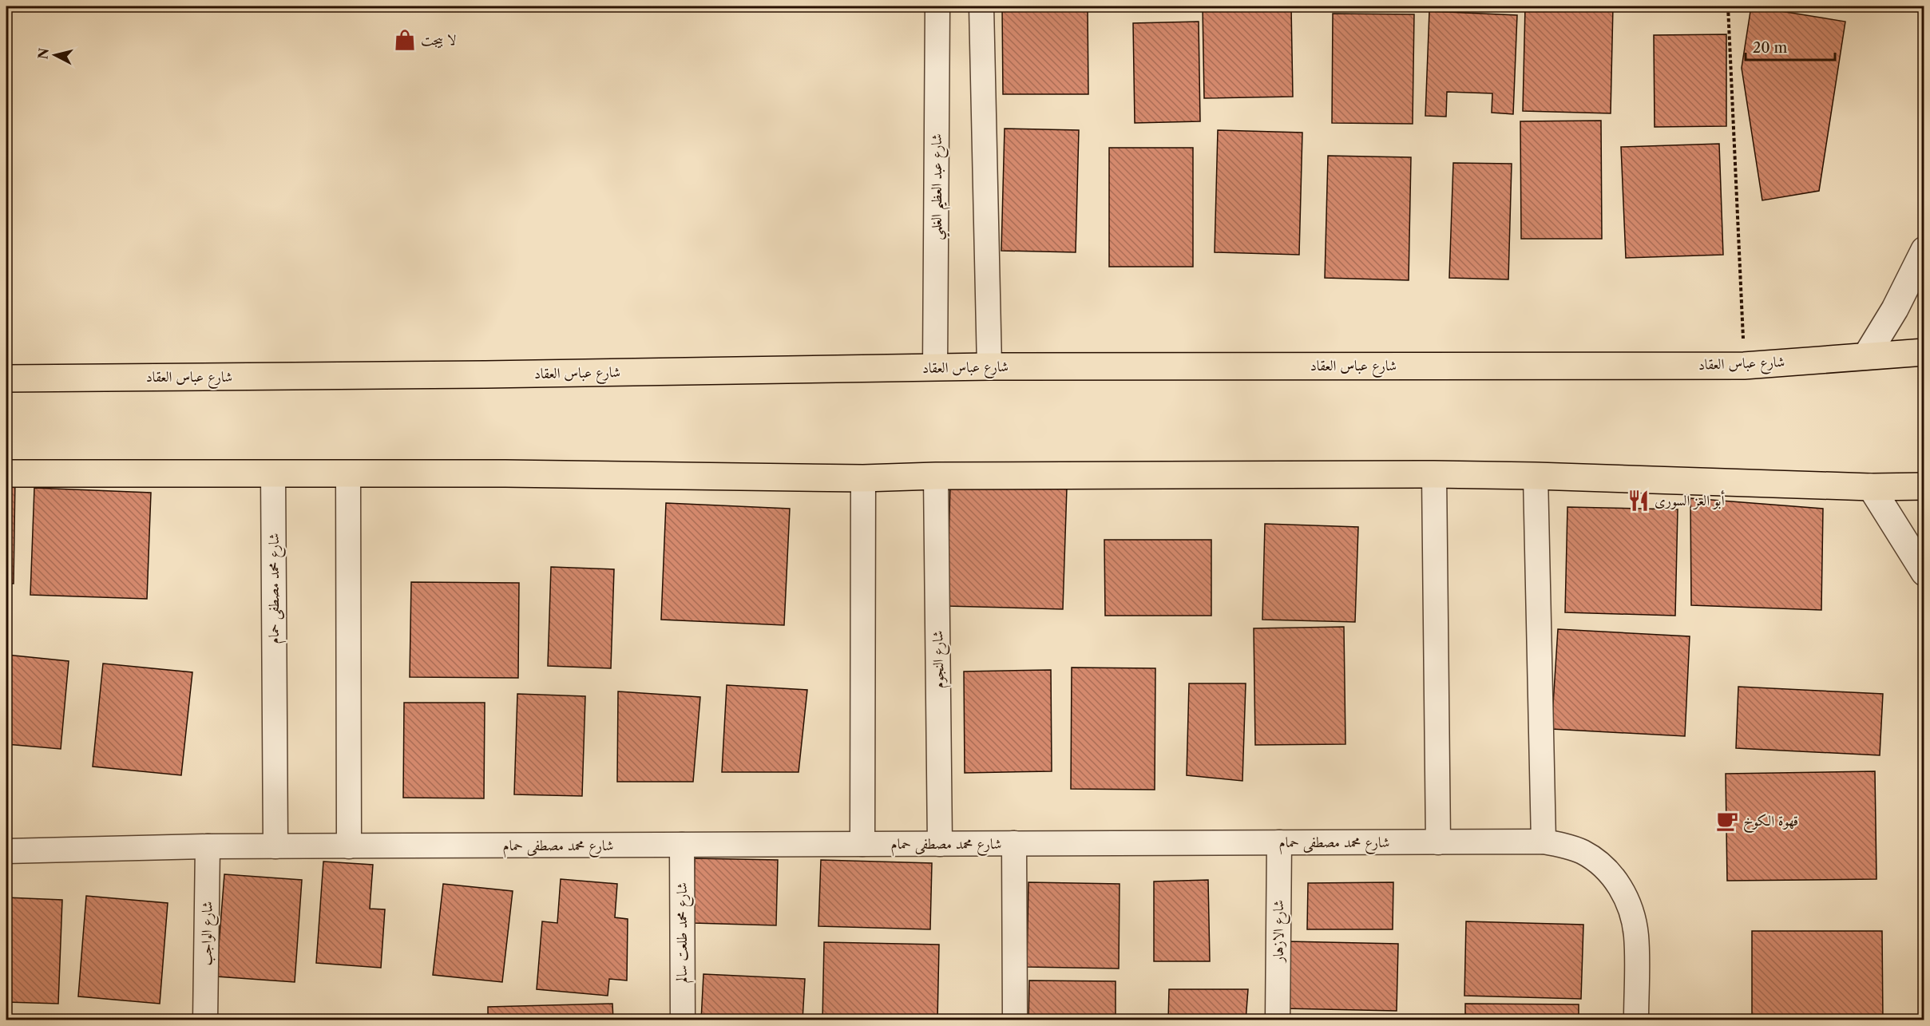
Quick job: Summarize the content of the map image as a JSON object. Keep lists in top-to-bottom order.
{
  "streets": {
    "main road": ["شارع عباس العقاد"],
    "street": [
      "شارع عبد العظيم الغلمي",
      "شارع محمد مصطفى حمام",
      "شارع النجوم",
      "شارع الازهار",
      "شارع محمد طلعت سالم",
      "شارع الواجب"
    ]
  },
  "crossings": [
    ["شارع عبد العظيم الغلمي", "شارع عباس العقاد"],
    ["شارع محمد مصطفى حمام", "شارع النجوم"],
    ["شارع محمد مصطفى حمام", "شارع الازهار"],
    ["شارع محمد مصطفى حمام", "شارع محمد طلعت سالم"],
    ["شارع محمد مصطفى حمام", "شارع الواجب"]
  ],
  "places": {
    "shop": ["لا بيجت"],
    "restaurant": ["أبو العز السورى"],
    "cafe": ["قهوة الكوخ"]
  },
  "scale_bar": "20 m",
  "north": "left"
}
